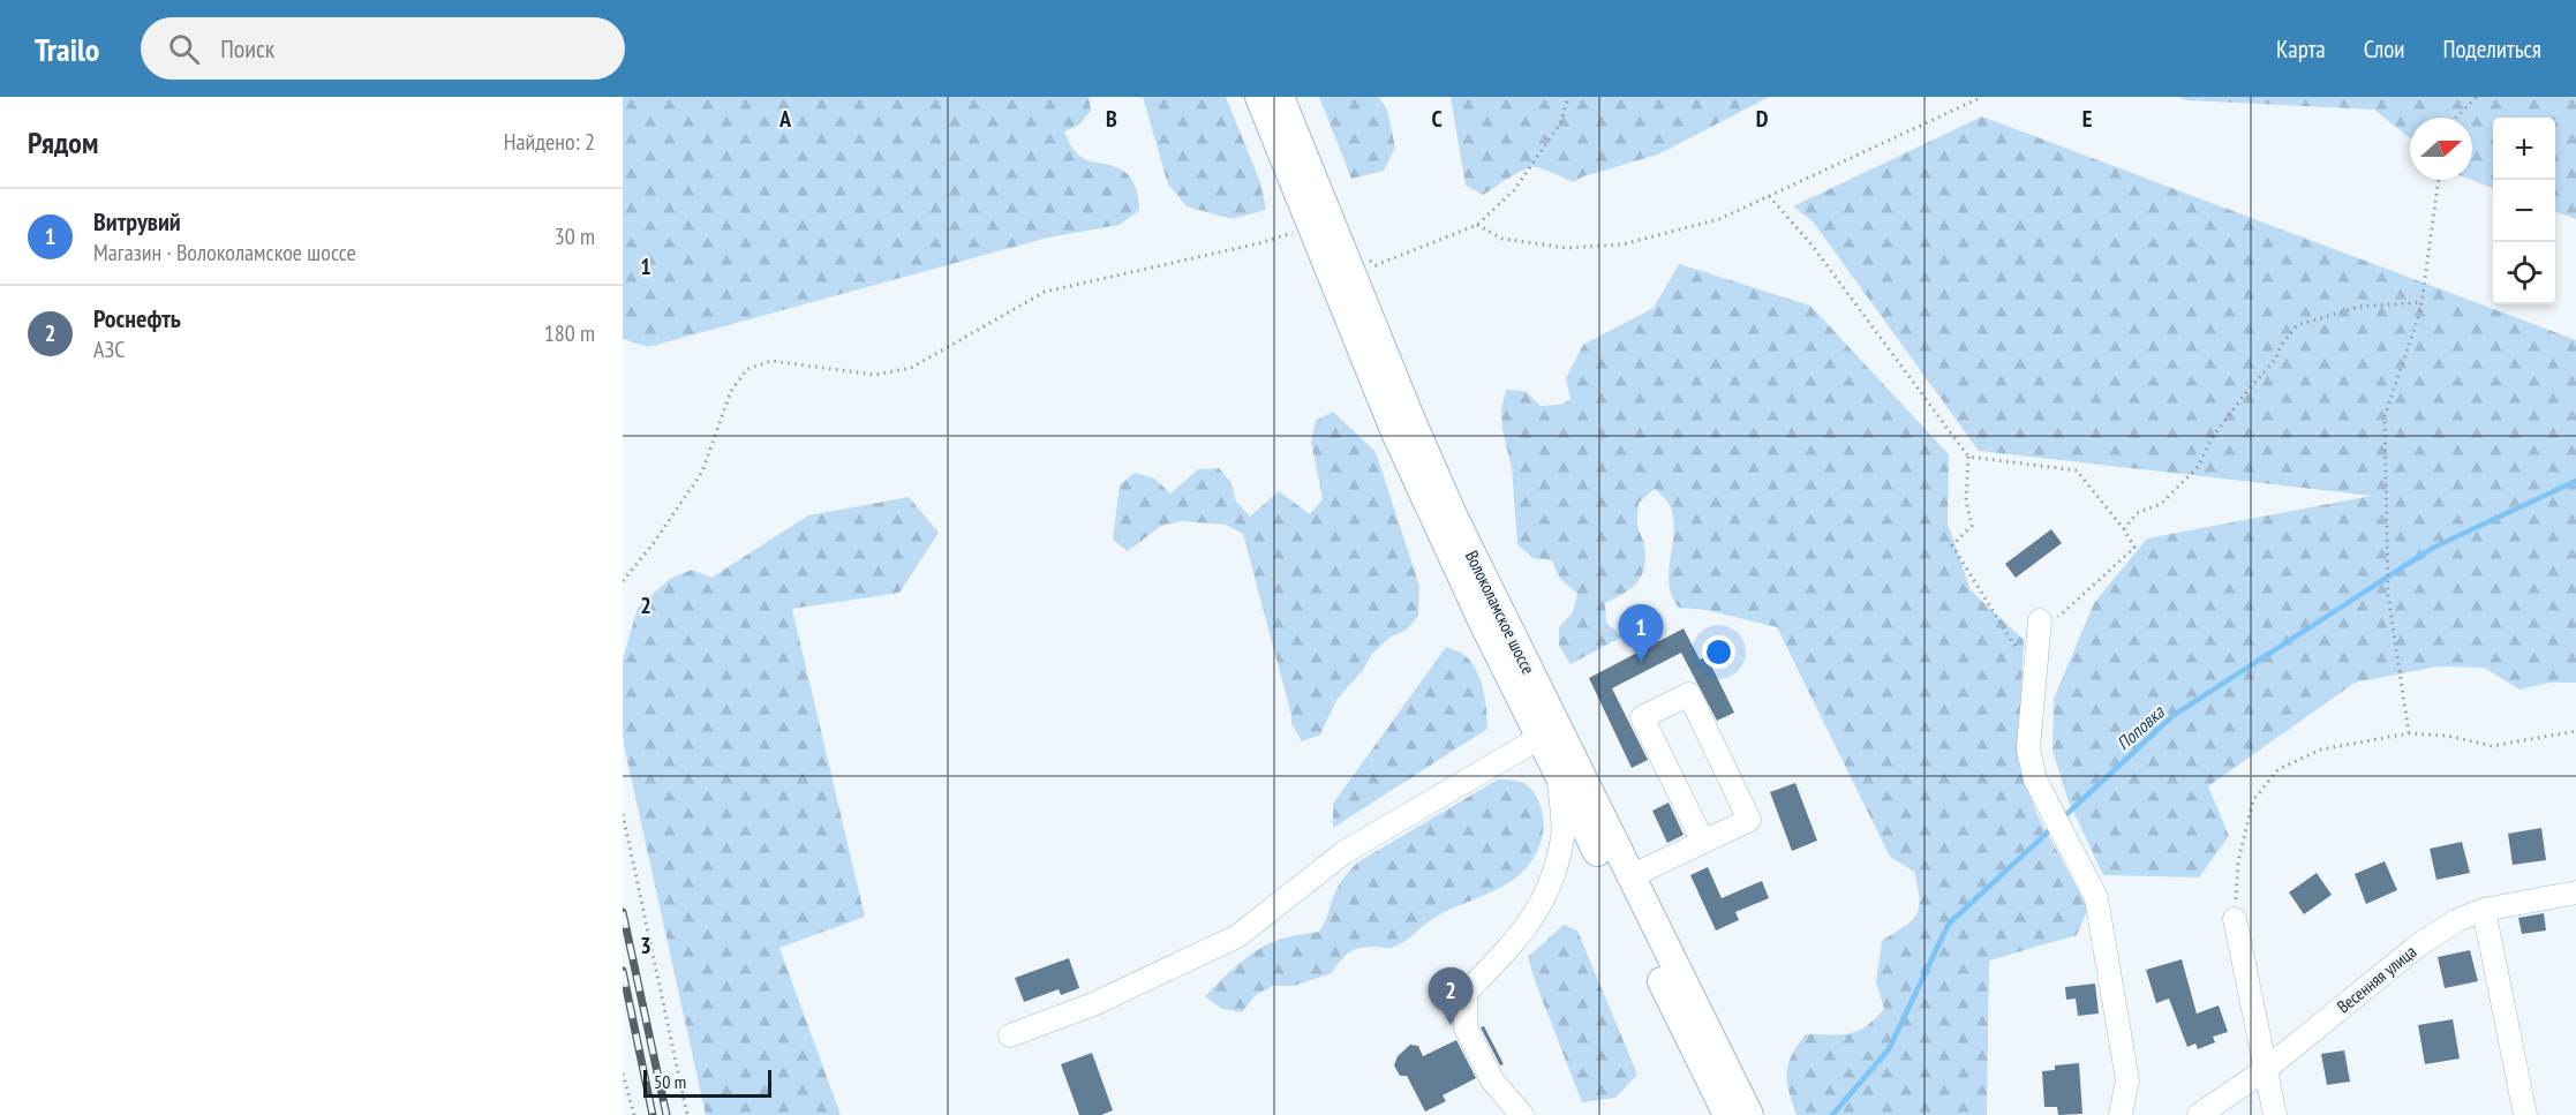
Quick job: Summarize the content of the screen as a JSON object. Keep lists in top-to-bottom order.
{
  "streets": {
    "main road": ["Волоколамское шоссе"],
    "street": ["Весенняя улица"]
  },
  "water": ["Поповка"],
  "scale_bar": "50 m",
  "north": "right",
  "page": {
    "header": "Trailo",
    "search": "Поиск",
    "nav": ["Карта", "Слои", "Поделиться"],
    "heading": ["Рядом", "Найдено: 2"],
    "map_buttons": ["+", "−"],
    "list": [
      {
        "mark": "1",
        "name": "Витрувий",
        "note": "Магазин · Волоколамское шоссе",
        "value": "30 m"
      },
      {
        "mark": "2",
        "name": "Роснефть",
        "note": "АЗС",
        "value": "180 m"
      }
    ],
    "pins": ["1", "2"],
    "scale": "50 m"
  },
  "grid": {
    "columns": [
      "A",
      "B",
      "C",
      "D",
      "E"
    ],
    "rows": ["1", "2", "3"]
  }
}
